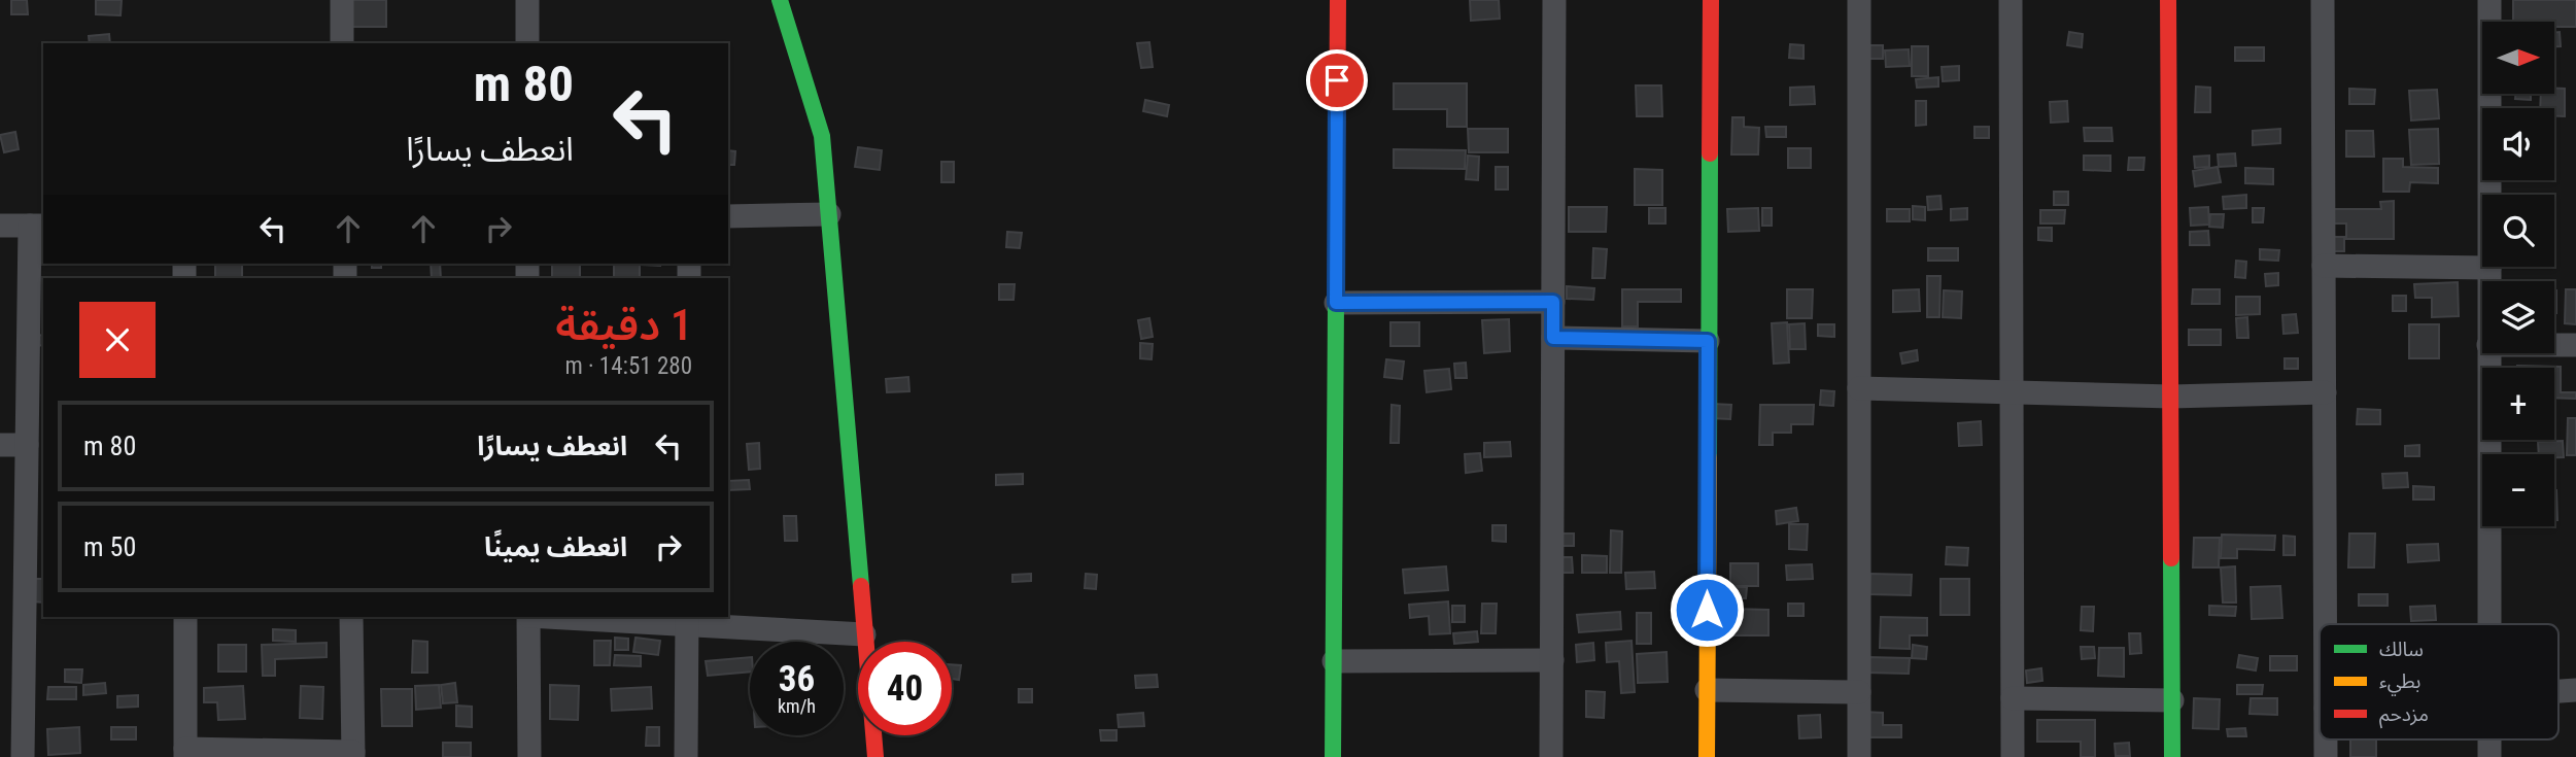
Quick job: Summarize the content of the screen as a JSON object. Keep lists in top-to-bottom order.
{
  "legend": ["سالك", "بطيء", "مزدحم"],
  "north": "right",
  "page": {
    "map_buttons": ["+", "−"],
    "turn": ["80 m", "انعطف يسارًا"],
    "heading": ["1 دقيقة", "280 m · 14:51"],
    "list": [
      {
        "name": "انعطف يسارًا",
        "value": "80 m"
      },
      {
        "name": "انعطف يمينًا",
        "value": "50 m"
      }
    ],
    "speed": "36 km/h",
    "limit": "40"
  }
}
